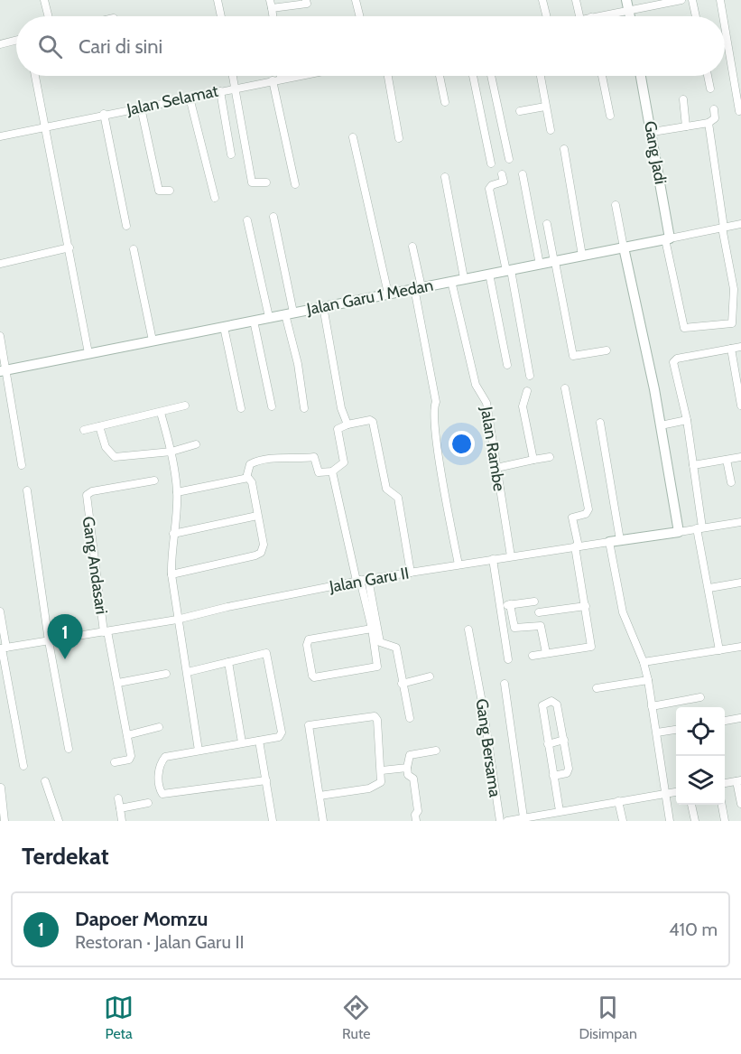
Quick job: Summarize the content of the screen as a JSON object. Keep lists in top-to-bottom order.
{
  "streets": {
    "street": [
      "Jalan Selamat",
      "Gang Jadi",
      "Jalan Garu 1 Medan",
      "Jalan Rambe",
      "Gang Andasari",
      "Jalan Garu II",
      "Gang Bersama"
    ]
  },
  "crossings": [
    ["Gang Jadi", "Jalan Garu 1 Medan"],
    ["Jalan Garu 1 Medan", "Jalan Rambe"],
    ["Jalan Rambe", "Jalan Garu II"],
    ["Gang Andasari", "Jalan Garu II"]
  ],
  "page": {
    "search": "Cari di sini",
    "pins": "1",
    "heading": "Terdekat",
    "list": [
      {
        "mark": "1",
        "name": "Dapoer Momzu",
        "note": "Restoran · Jalan Garu II",
        "value": "410 m"
      }
    ],
    "nav": ["Peta", "Rute", "Disimpan"]
  }
}
